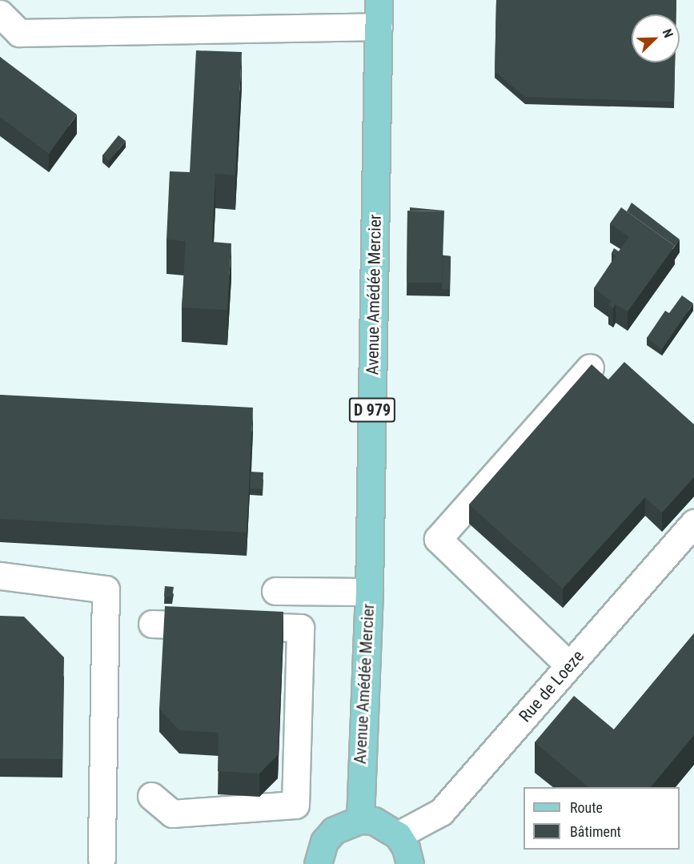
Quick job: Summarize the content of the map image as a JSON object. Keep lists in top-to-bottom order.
{
  "streets": {
    "main road": ["Avenue Amédée Mercier", "D 979"],
    "street": ["Rue de Loeze"]
  },
  "legend": ["Route", "Bâtiment"],
  "north": "top right"
}
